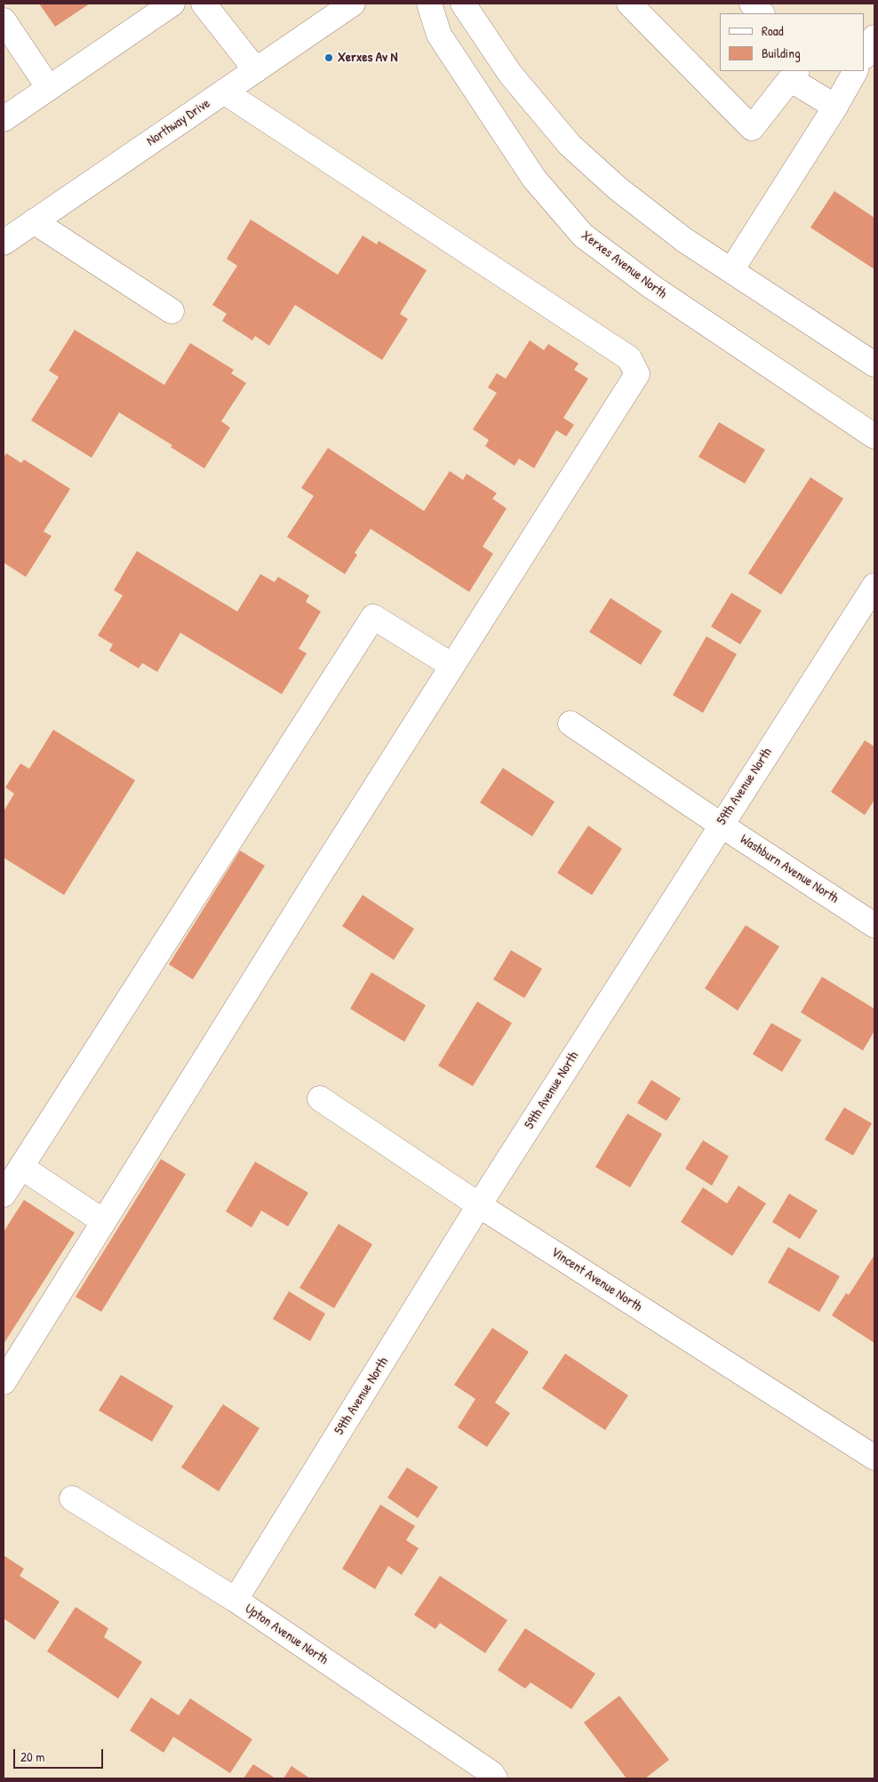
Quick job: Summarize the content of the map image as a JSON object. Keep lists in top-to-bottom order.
{
  "streets": {
    "street": [
      "Northway Drive",
      "Xerxes Avenue North",
      "59th Avenue North",
      "Washburn Avenue North",
      "Vincent Avenue North",
      "Upton Avenue North"
    ]
  },
  "crossings": [
    ["59th Avenue North", "Washburn Avenue North"],
    ["59th Avenue North", "Vincent Avenue North"],
    ["59th Avenue North", "Upton Avenue North"]
  ],
  "places": ["Xerxes Av N"],
  "legend": ["Road", "Building"],
  "scale_bar": "20 m"
}
